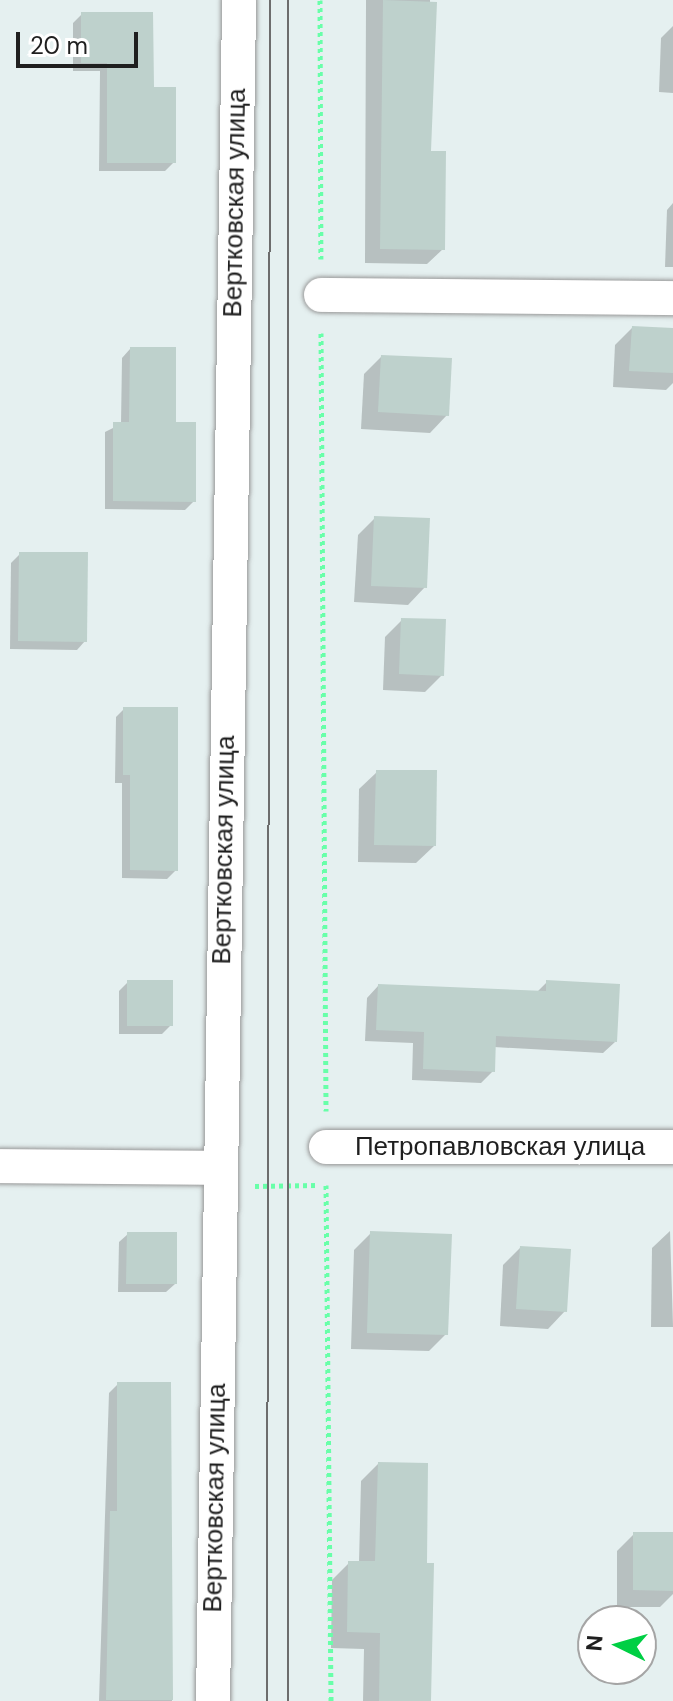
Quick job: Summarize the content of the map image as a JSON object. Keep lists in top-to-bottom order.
{
  "streets": {
    "street": ["Вертковская улица", "Петропавловская улица"]
  },
  "scale_bar": "20 m",
  "north": "left"
}
